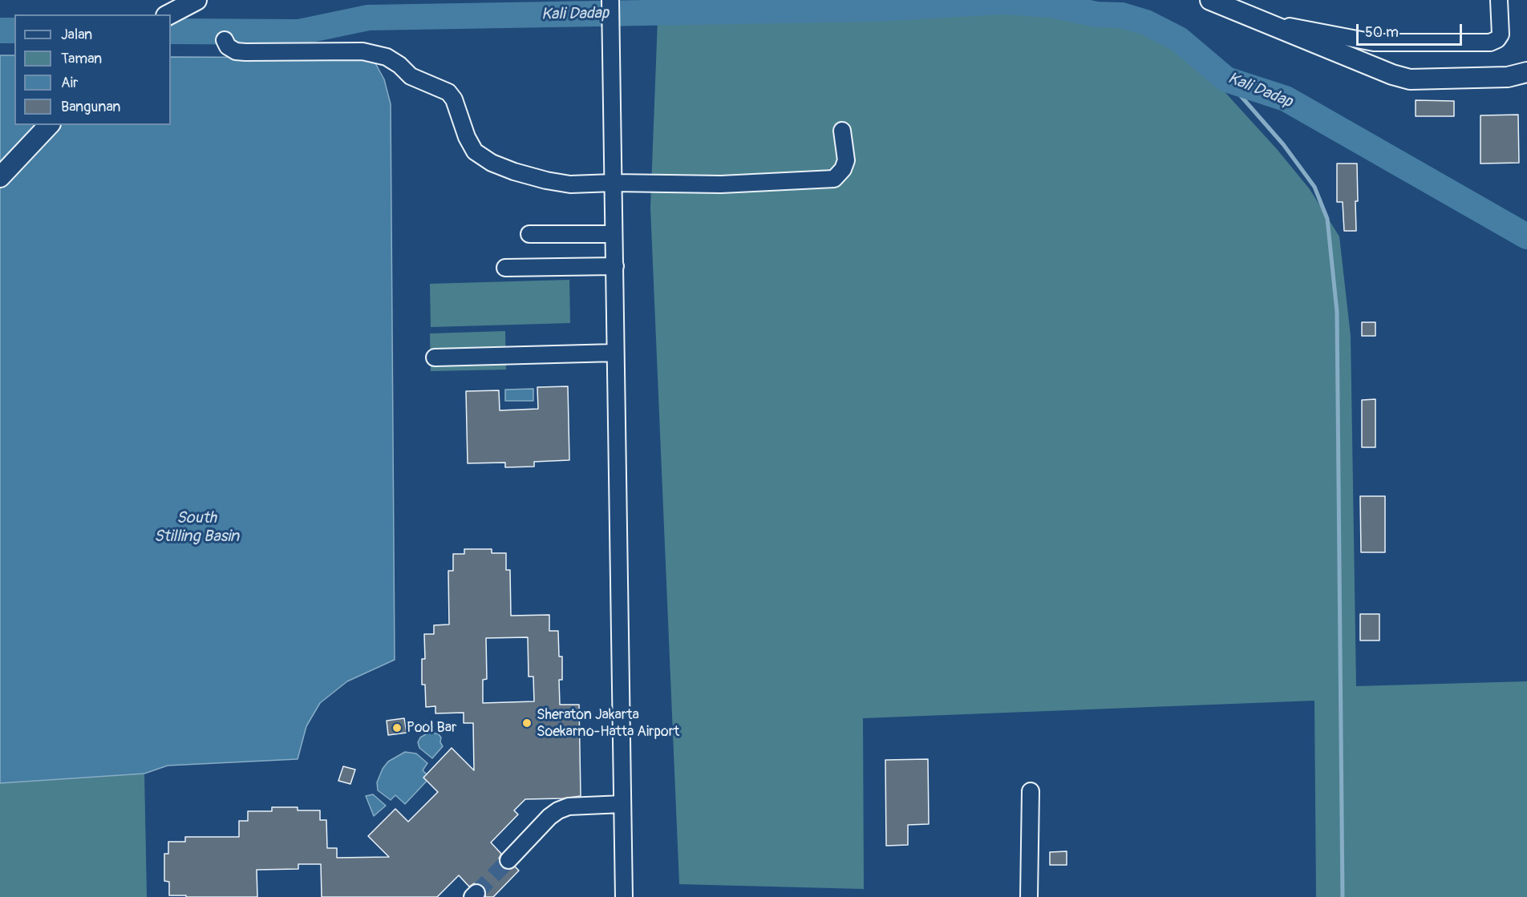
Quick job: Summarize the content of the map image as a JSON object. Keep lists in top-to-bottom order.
{
  "water": ["Kali Dadap", "South Stilling Basin"],
  "places": ["Sheraton Jakarta Soekarno-Hatta Airport", "Pool Bar"],
  "legend": [
    "Jalan",
    "Taman",
    "Air",
    "Bangunan"
  ],
  "scale_bar": "50 m"
}
